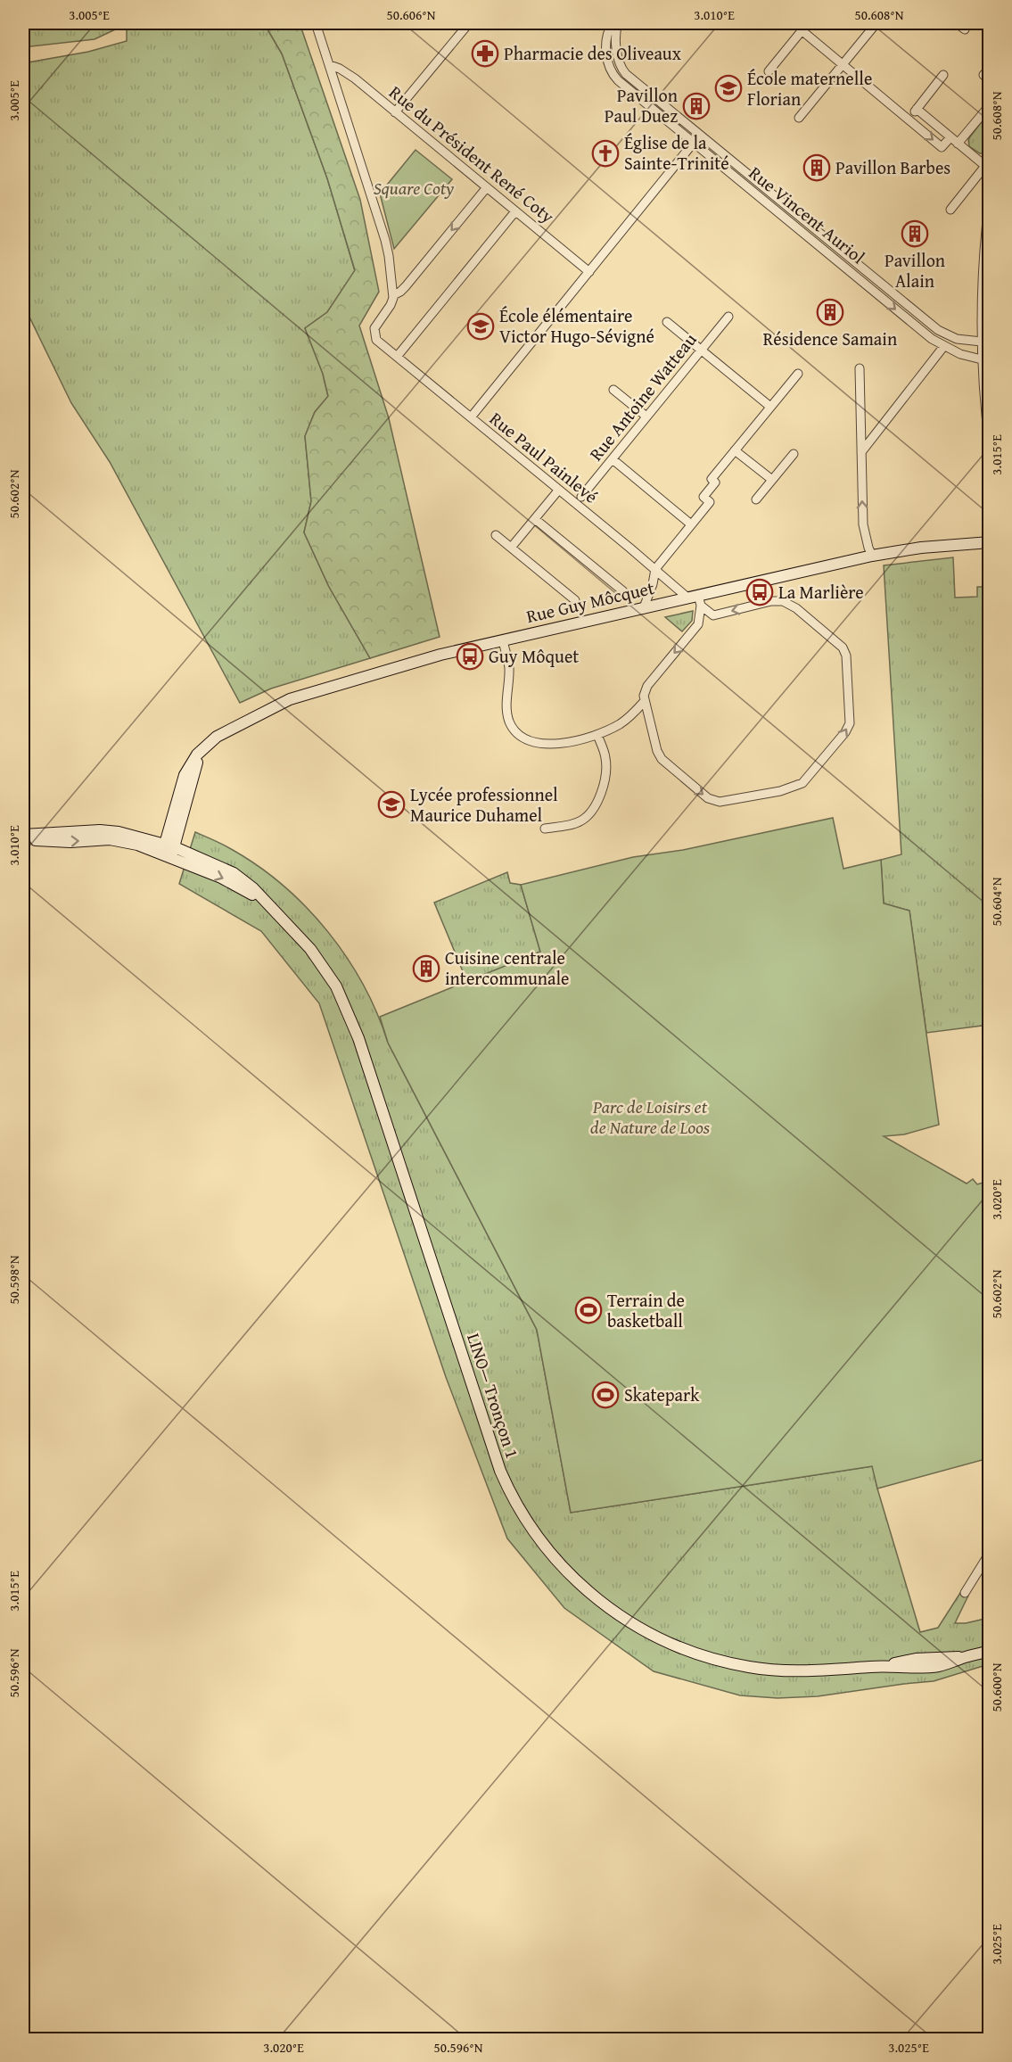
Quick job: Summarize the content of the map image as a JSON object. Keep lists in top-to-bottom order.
{
  "streets": {
    "main road": ["Rue Guy Môcquet", "LINO— Tronçon 1"],
    "street": [
      "Rue du Président René Coty",
      "Rue Vincent Auriol",
      "Rue Antoine Watteau",
      "Rue Paul Painlevé"
    ]
  },
  "crossings": [
    ["Rue Paul Painlevé", "Rue Guy Môcquet"],
    ["Rue Guy Môcquet", "LINO— Tronçon 1"]
  ],
  "parks": ["Square Coty", "Parc de Loisirs et de Nature de Loos"],
  "places": {
    "pharmacy": ["Pharmacie des Oliveaux"],
    "school or university": ["École maternelle Florian", "École élémentaire Victor Hugo-Sévigné", "Lycée professionnel Maurice Duhamel"],
    "building": [
      "Pavillon Paul Duez",
      "Pavillon Barbes",
      "Pavillon Alain",
      "Résidence Samain",
      "Cuisine centrale intercommunale"
    ],
    "church": ["Église de la Sainte-Trinité"],
    "bus stop": ["La Marlière", "Guy Môquet"],
    "sports": ["Terrain de basketball", "Skatepark"]
  },
  "coordinates": [
    "3.005°E",
    "50.606°N",
    "3.010°E",
    "50.608°N",
    "3.015°E",
    "50.602°N",
    "50.604°N",
    "3.020°E",
    "50.598°N",
    "50.596°N",
    "50.600°N",
    "3.025°E"
  ]
}
